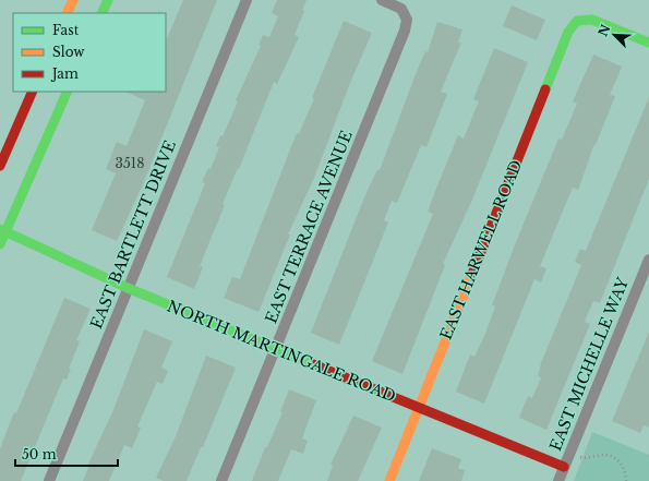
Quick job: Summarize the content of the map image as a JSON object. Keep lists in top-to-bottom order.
{
  "streets": {
    "street": [
      "EAST TERRACE AVENUE",
      "EAST BARTLETT DRIVE",
      "EAST HARWELL ROAD",
      "NORTH MARTINGALE ROAD",
      "EAST MICHELLE WAY"
    ]
  },
  "crossings": [
    ["EAST TERRACE AVENUE", "NORTH MARTINGALE ROAD"],
    ["EAST BARTLETT DRIVE", "NORTH MARTINGALE ROAD"],
    ["EAST HARWELL ROAD", "NORTH MARTINGALE ROAD"],
    ["NORTH MARTINGALE ROAD", "EAST MICHELLE WAY"]
  ],
  "house_numbers": ["3518"],
  "legend": ["Fast", "Slow", "Jam"],
  "scale_bar": "50 m",
  "north": "top left"
}
